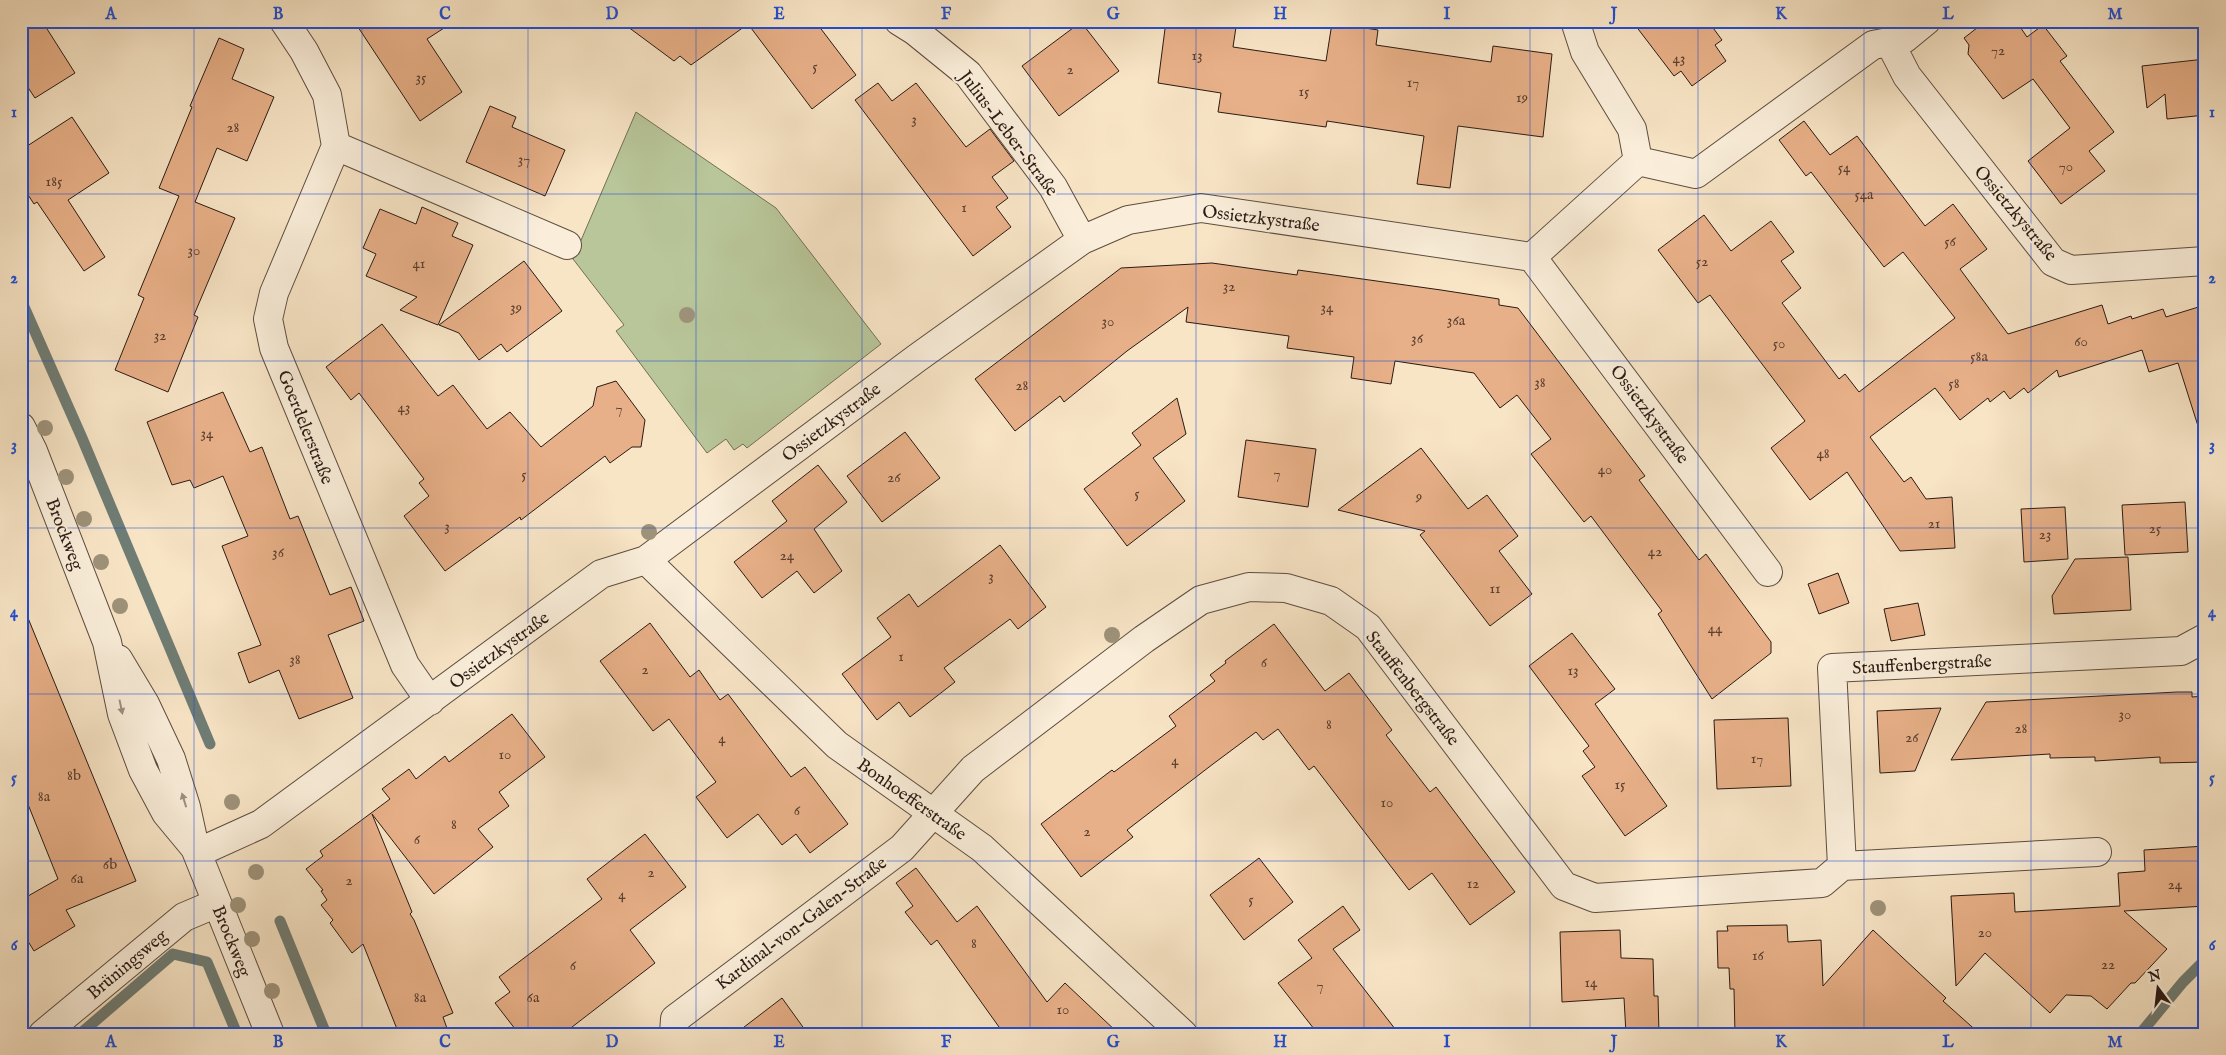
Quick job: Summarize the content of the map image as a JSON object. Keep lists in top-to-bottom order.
{
  "streets": {
    "street": [
      "Julius-Leber-Straße",
      "Ossietzkystraße",
      "Goerdelerstraße",
      "Brockweg",
      "Stauffenbergstraße",
      "Bonhoefferstraße",
      "Kardinal-von-Galen-Straße",
      "Brüningsweg"
    ]
  },
  "crossings": [
    ["Julius-Leber-Straße", "Ossietzkystraße"],
    ["Ossietzkystraße", "Goerdelerstraße"],
    ["Ossietzkystraße", "Brockweg"],
    ["Ossietzkystraße", "Bonhoefferstraße"],
    ["Brockweg", "Brüningsweg"],
    ["Stauffenbergstraße", "Bonhoefferstraße"],
    ["Stauffenbergstraße", "Kardinal-von-Galen-Straße"],
    ["Bonhoefferstraße", "Kardinal-von-Galen-Straße"]
  ],
  "house_numbers": [
    "72",
    "13",
    "43",
    "5",
    "2",
    "35",
    "17",
    "15",
    "19",
    "3",
    "28",
    "37",
    "70",
    "54",
    "185",
    "54a",
    "1",
    "56",
    "30",
    "52",
    "41",
    "32",
    "39",
    "34",
    "36a",
    "30",
    "32",
    "36",
    "60",
    "50",
    "58a",
    "38",
    "58",
    "28",
    "43",
    "7",
    "34",
    "48",
    "40",
    "7",
    "5",
    "26",
    "5",
    "9",
    "21",
    "3",
    "25",
    "23",
    "42",
    "36",
    "24",
    "3",
    "11",
    "44",
    "1",
    "38",
    "6",
    "2",
    "13",
    "30",
    "8",
    "28",
    "26",
    "4",
    "10",
    "17",
    "4",
    "8b",
    "15",
    "8a",
    "10",
    "6",
    "8",
    "2",
    "6",
    "6b",
    "2",
    "6a",
    "2",
    "12",
    "24",
    "4",
    "5",
    "20",
    "8",
    "16",
    "22",
    "6",
    "14",
    "7",
    "8a",
    "6a",
    "10"
  ],
  "north": "top",
  "grid": {
    "columns": [
      "A",
      "B",
      "C",
      "D",
      "E",
      "F",
      "G",
      "H",
      "I",
      "J",
      "K",
      "L",
      "M"
    ],
    "rows": [
      "1",
      "2",
      "3",
      "4",
      "5",
      "6"
    ]
  }
}
